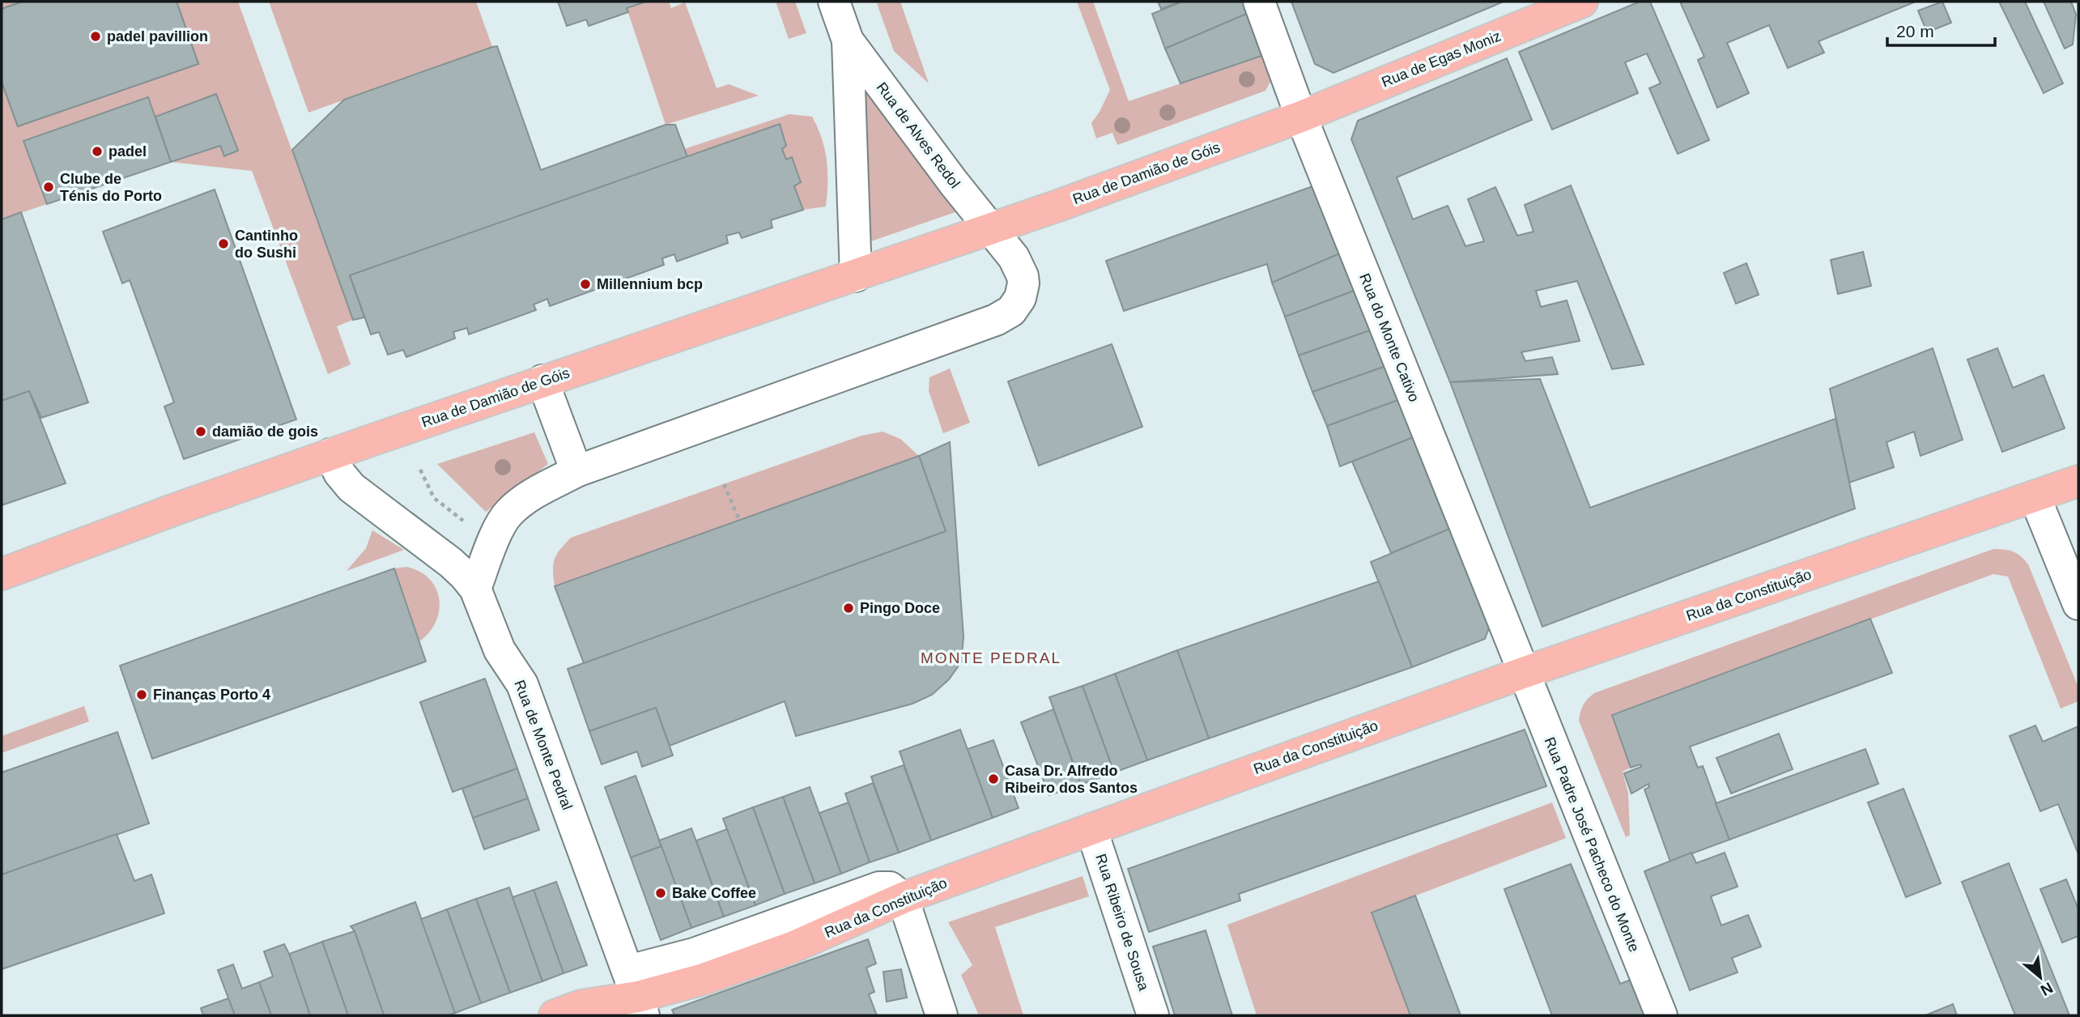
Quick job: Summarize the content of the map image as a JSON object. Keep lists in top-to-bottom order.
{
  "streets": {
    "main road": ["Rua de Egas Moniz", "Rua de Damião de Góis", "Rua da Constituição"],
    "street": [
      "Rua de Alves Redol",
      "Rua do Monte Cativo",
      "Rua de Monte Pedral",
      "Rua Padre José Pacheco do Monte",
      "Rua Ribeiro de Sousa"
    ]
  },
  "crossings": [
    ["Rua de Egas Moniz", "Rua de Damião de Góis"],
    ["Rua de Egas Moniz", "Rua do Monte Cativo"],
    ["Rua de Alves Redol", "Rua de Damião de Góis"],
    ["Rua de Damião de Góis", "Rua do Monte Cativo"],
    ["Rua de Damião de Góis", "Rua de Monte Pedral"],
    ["Rua do Monte Cativo", "Rua da Constituição"],
    ["Rua do Monte Cativo", "Rua Padre José Pacheco do Monte"],
    ["Rua da Constituição", "Rua de Monte Pedral"],
    ["Rua da Constituição", "Rua Padre José Pacheco do Monte"],
    ["Rua da Constituição", "Rua Ribeiro de Sousa"]
  ],
  "districts": ["MONTE PEDRAL"],
  "places": [
    "padel pavillion",
    "padel",
    "Clube de Ténis do Porto",
    "Cantinho do Sushi",
    "Millennium bcp",
    "damião de gois",
    "Pingo Doce",
    "Finanças Porto 4",
    "Casa Dr. Alfredo Ribeiro dos Santos",
    "Bake Coffee"
  ],
  "scale_bar": "20 m",
  "north": "bottom right"
}
